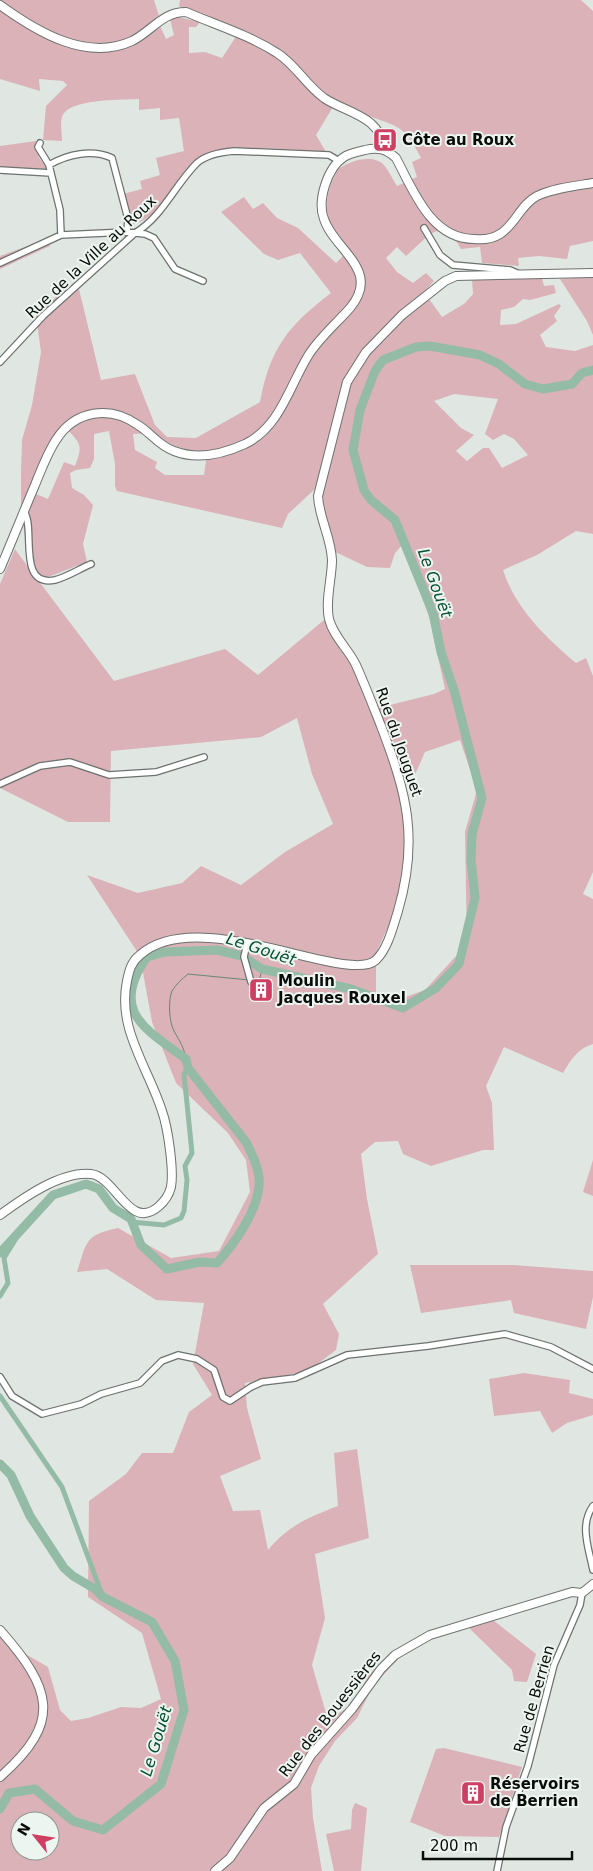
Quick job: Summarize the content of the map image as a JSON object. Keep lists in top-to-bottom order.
{
  "streets": {
    "street": [
      "Rue de la Ville au Roux",
      "Rue du Jouguet",
      "Rue de Berrien",
      "Rue des Bouessières"
    ]
  },
  "crossings": [
    ["Rue de Berrien", "Rue des Bouessières"]
  ],
  "water": ["Le Gouët"],
  "places": {
    "bus stop": ["Côte au Roux"],
    "building": ["Moulin Jacques Rouxel", "Réservoirs de Berrien"]
  },
  "scale_bar": "200 m",
  "north": "top left"
}
